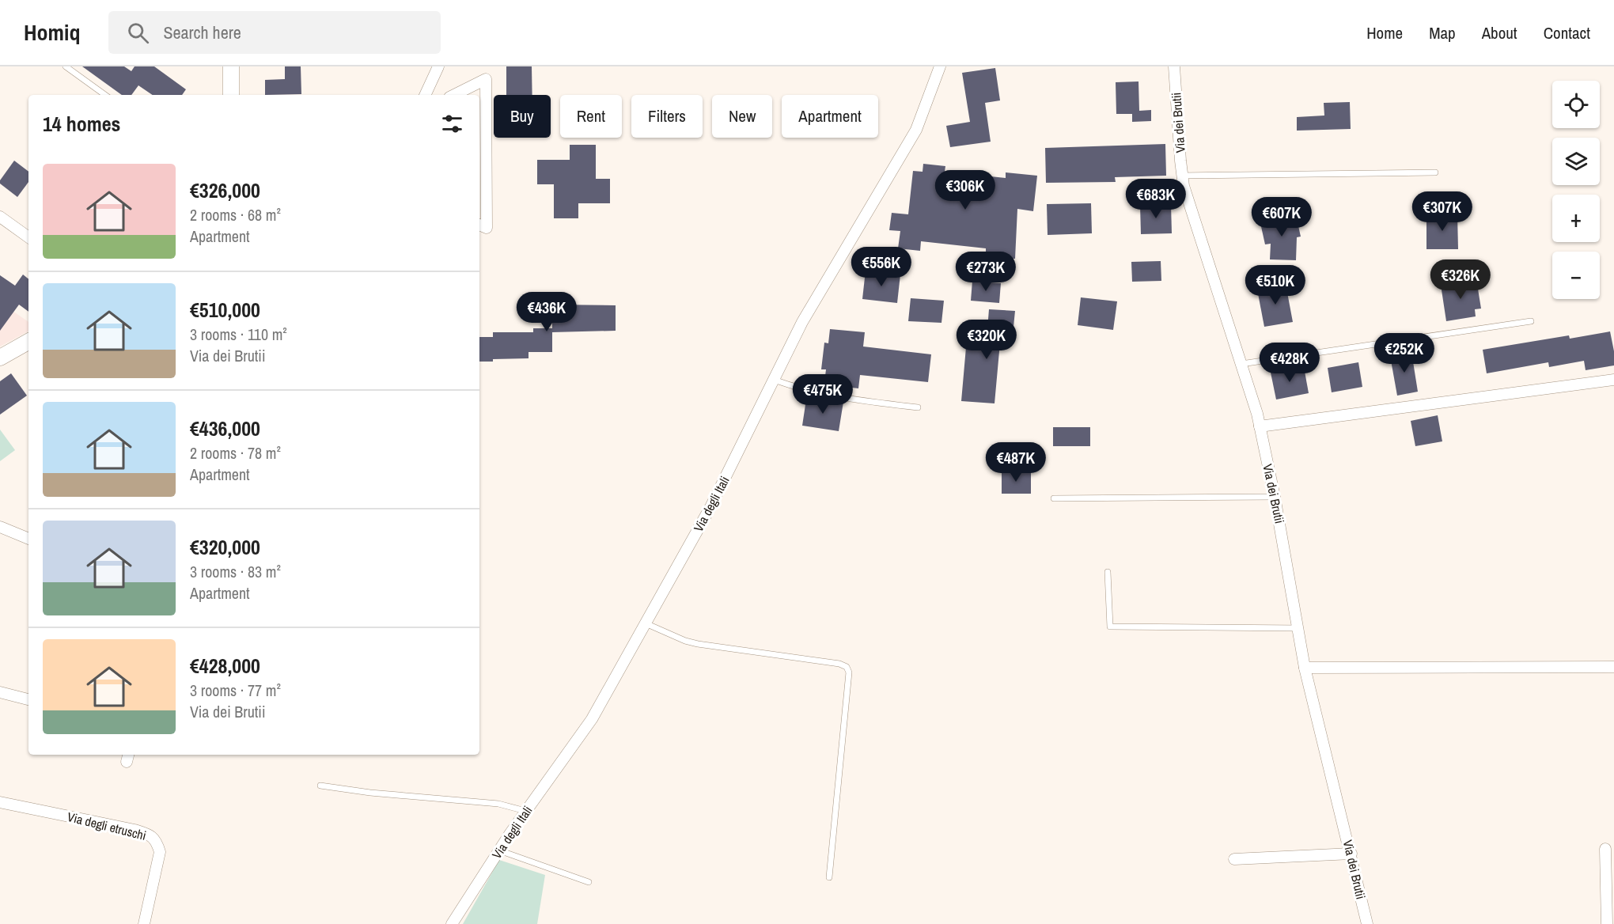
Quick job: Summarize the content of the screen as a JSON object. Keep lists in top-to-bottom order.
{
  "streets": {
    "street": ["Via dei Brutii", "Via degli Itali", "Via degli etruschi"]
  },
  "page": {
    "header": "Homiq",
    "search": "Search here",
    "nav": [
      "Home",
      "Map",
      "About",
      "Contact"
    ],
    "map_buttons": ["+", "−"],
    "chip": [
      "Buy",
      "Rent",
      "Filters",
      "New",
      "Apartment"
    ],
    "heading": "14 homes",
    "list": [
      {
        "name": "€326,000",
        "note": "2 rooms · 68 m² · Apartment"
      },
      {
        "name": "€510,000",
        "note": "3 rooms · 110 m² · Via dei Brutii"
      },
      {
        "name": "€436,000",
        "note": "2 rooms · 78 m² · Apartment"
      },
      {
        "name": "€320,000",
        "note": "3 rooms · 83 m² · Apartment"
      },
      {
        "name": "€428,000",
        "note": "3 rooms · 77 m² · Via dei Brutii"
      }
    ],
    "price": [
      "€306K",
      "€683K",
      "€307K",
      "€607K",
      "€556K",
      "€273K",
      "€326K",
      "€510K",
      "€436K",
      "€320K",
      "€252K",
      "€428K",
      "€475K",
      "€487K"
    ]
  }
}
